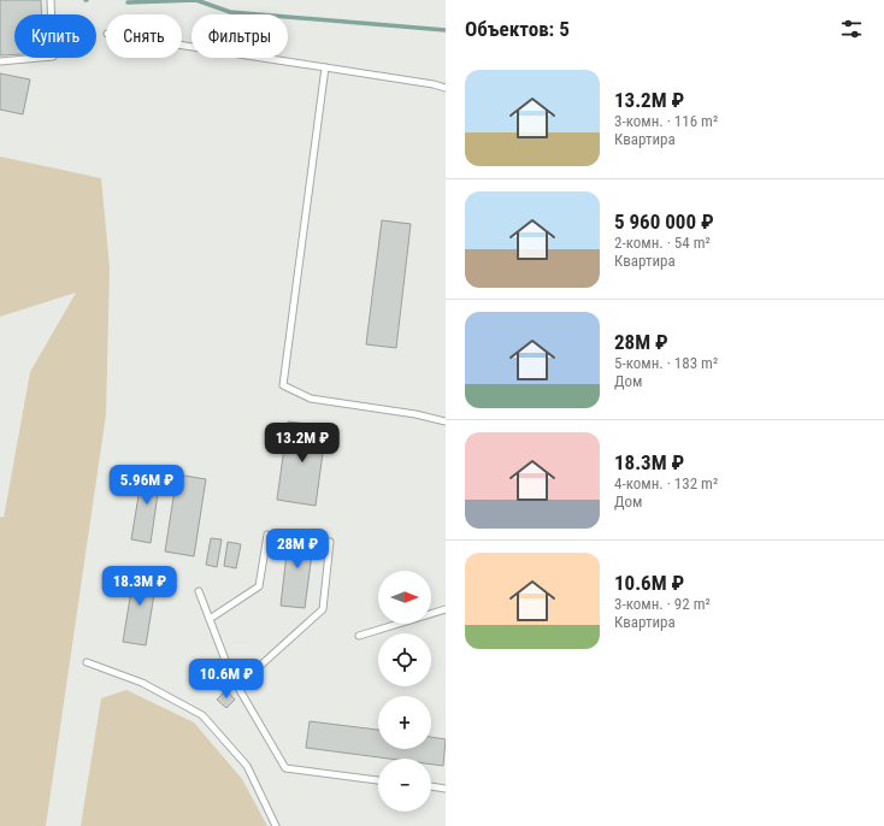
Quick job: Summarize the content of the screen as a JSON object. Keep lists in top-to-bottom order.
{
  "north": "right",
  "page": {
    "heading": "Объектов: 5",
    "chip": ["Купить", "Снять", "Фильтры"],
    "list": [
      {
        "name": "13.2M ₽",
        "note": "3-комн. · 116 m² · Квартира"
      },
      {
        "name": "5 960 000 ₽",
        "note": "2-комн. · 54 m² · Квартира"
      },
      {
        "name": "28M ₽",
        "note": "5-комн. · 183 m² · Дом"
      },
      {
        "name": "18.3M ₽",
        "note": "4-комн. · 132 m² · Дом"
      },
      {
        "name": "10.6M ₽",
        "note": "3-комн. · 92 m² · Квартира"
      }
    ],
    "price": [
      "13.2M ₽",
      "5.96M ₽",
      "28M ₽",
      "18.3M ₽",
      "10.6M ₽"
    ],
    "map_buttons": ["+", "−"]
  }
}
